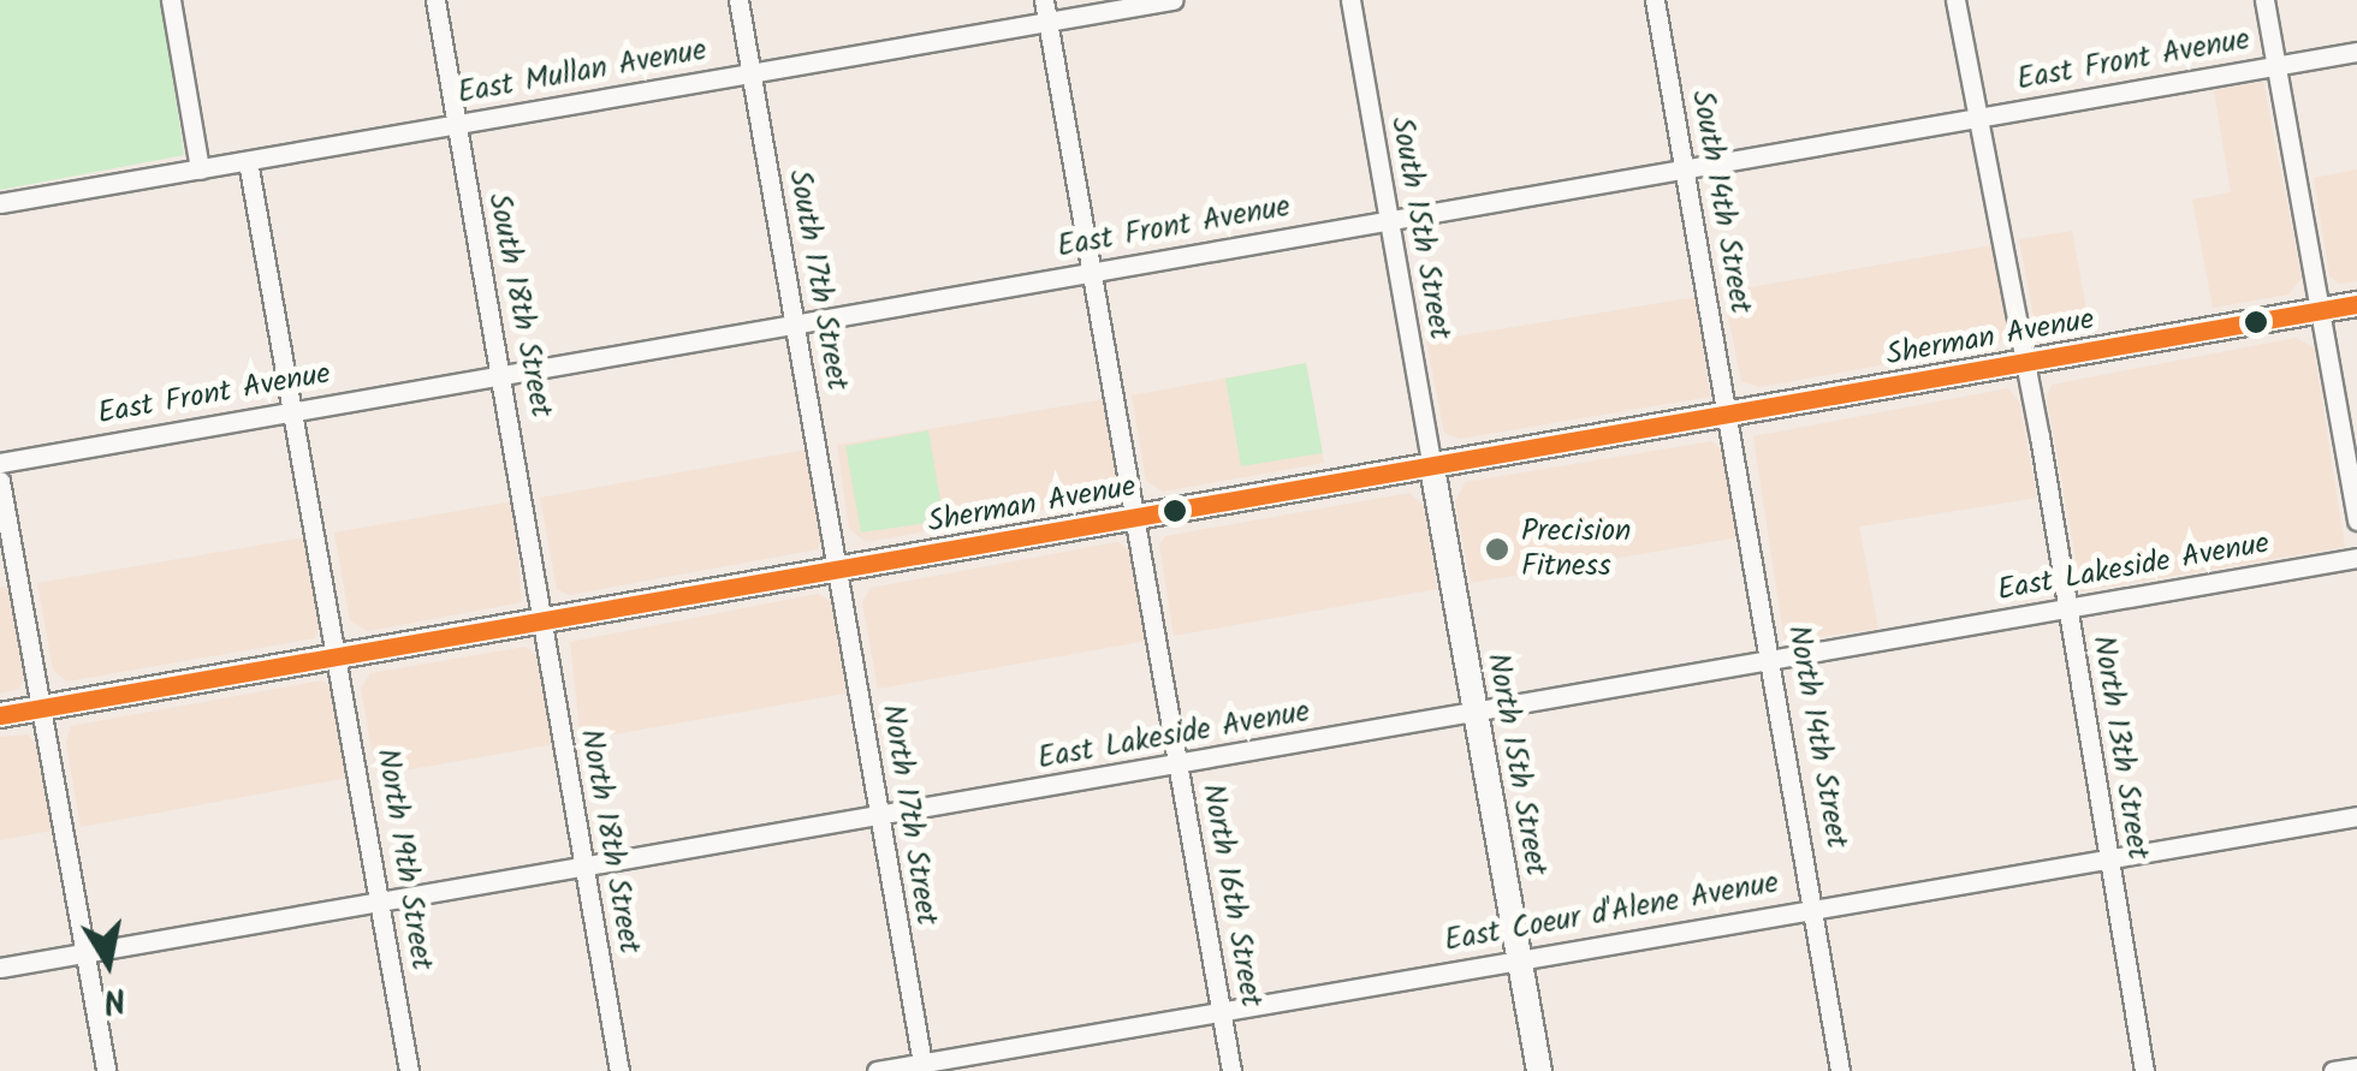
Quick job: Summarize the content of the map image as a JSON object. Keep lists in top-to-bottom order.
{
  "streets": {
    "main road": ["Sherman Avenue", "North 15th Street"],
    "street": [
      "East Front Avenue",
      "East Mullan Avenue",
      "South 14th Street",
      "South 15th Street",
      "South 17th Street",
      "South 18th Street",
      "East Lakeside Avenue",
      "North 14th Street",
      "North 13th Street",
      "North 17th Street",
      "North 18th Street",
      "North 19th Street",
      "North 16th Street",
      "East Coeur d'Alene Avenue"
    ]
  },
  "crossings": [
    ["East Front Avenue", "South 14th Street"],
    ["East Front Avenue", "South 15th Street"],
    ["East Front Avenue", "South 17th Street"],
    ["East Front Avenue", "South 18th Street"],
    ["East Front Avenue", "North 13th Street"],
    ["East Front Avenue", "North 19th Street"],
    ["East Front Avenue", "North 16th Street"],
    ["East Mullan Avenue", "South 17th Street"],
    ["East Mullan Avenue", "South 18th Street"],
    ["East Mullan Avenue", "North 19th Street"],
    ["East Mullan Avenue", "North 16th Street"],
    ["South 14th Street", "Sherman Avenue"],
    ["South 14th Street", "North 14th Street"],
    ["South 15th Street", "Sherman Avenue"],
    ["South 15th Street", "North 15th Street"],
    ["South 17th Street", "Sherman Avenue"],
    ["South 17th Street", "North 17th Street"],
    ["South 18th Street", "Sherman Avenue"],
    ["South 18th Street", "North 18th Street"],
    ["Sherman Avenue", "North 14th Street"],
    ["Sherman Avenue", "North 13th Street"],
    ["Sherman Avenue", "North 15th Street"],
    ["Sherman Avenue", "North 17th Street"],
    ["Sherman Avenue", "North 18th Street"],
    ["Sherman Avenue", "North 19th Street"],
    ["Sherman Avenue", "North 16th Street"],
    ["East Lakeside Avenue", "North 14th Street"],
    ["East Lakeside Avenue", "North 13th Street"],
    ["East Lakeside Avenue", "North 15th Street"],
    ["East Lakeside Avenue", "North 17th Street"],
    ["East Lakeside Avenue", "North 18th Street"],
    ["East Lakeside Avenue", "North 19th Street"],
    ["East Lakeside Avenue", "North 16th Street"],
    ["North 14th Street", "East Coeur d'Alene Avenue"],
    ["North 13th Street", "East Coeur d'Alene Avenue"],
    ["North 15th Street", "East Coeur d'Alene Avenue"],
    ["North 17th Street", "East Coeur d'Alene Avenue"],
    ["North 16th Street", "East Coeur d'Alene Avenue"]
  ],
  "places": ["Precision Fitness"],
  "north": "bottom"
}
